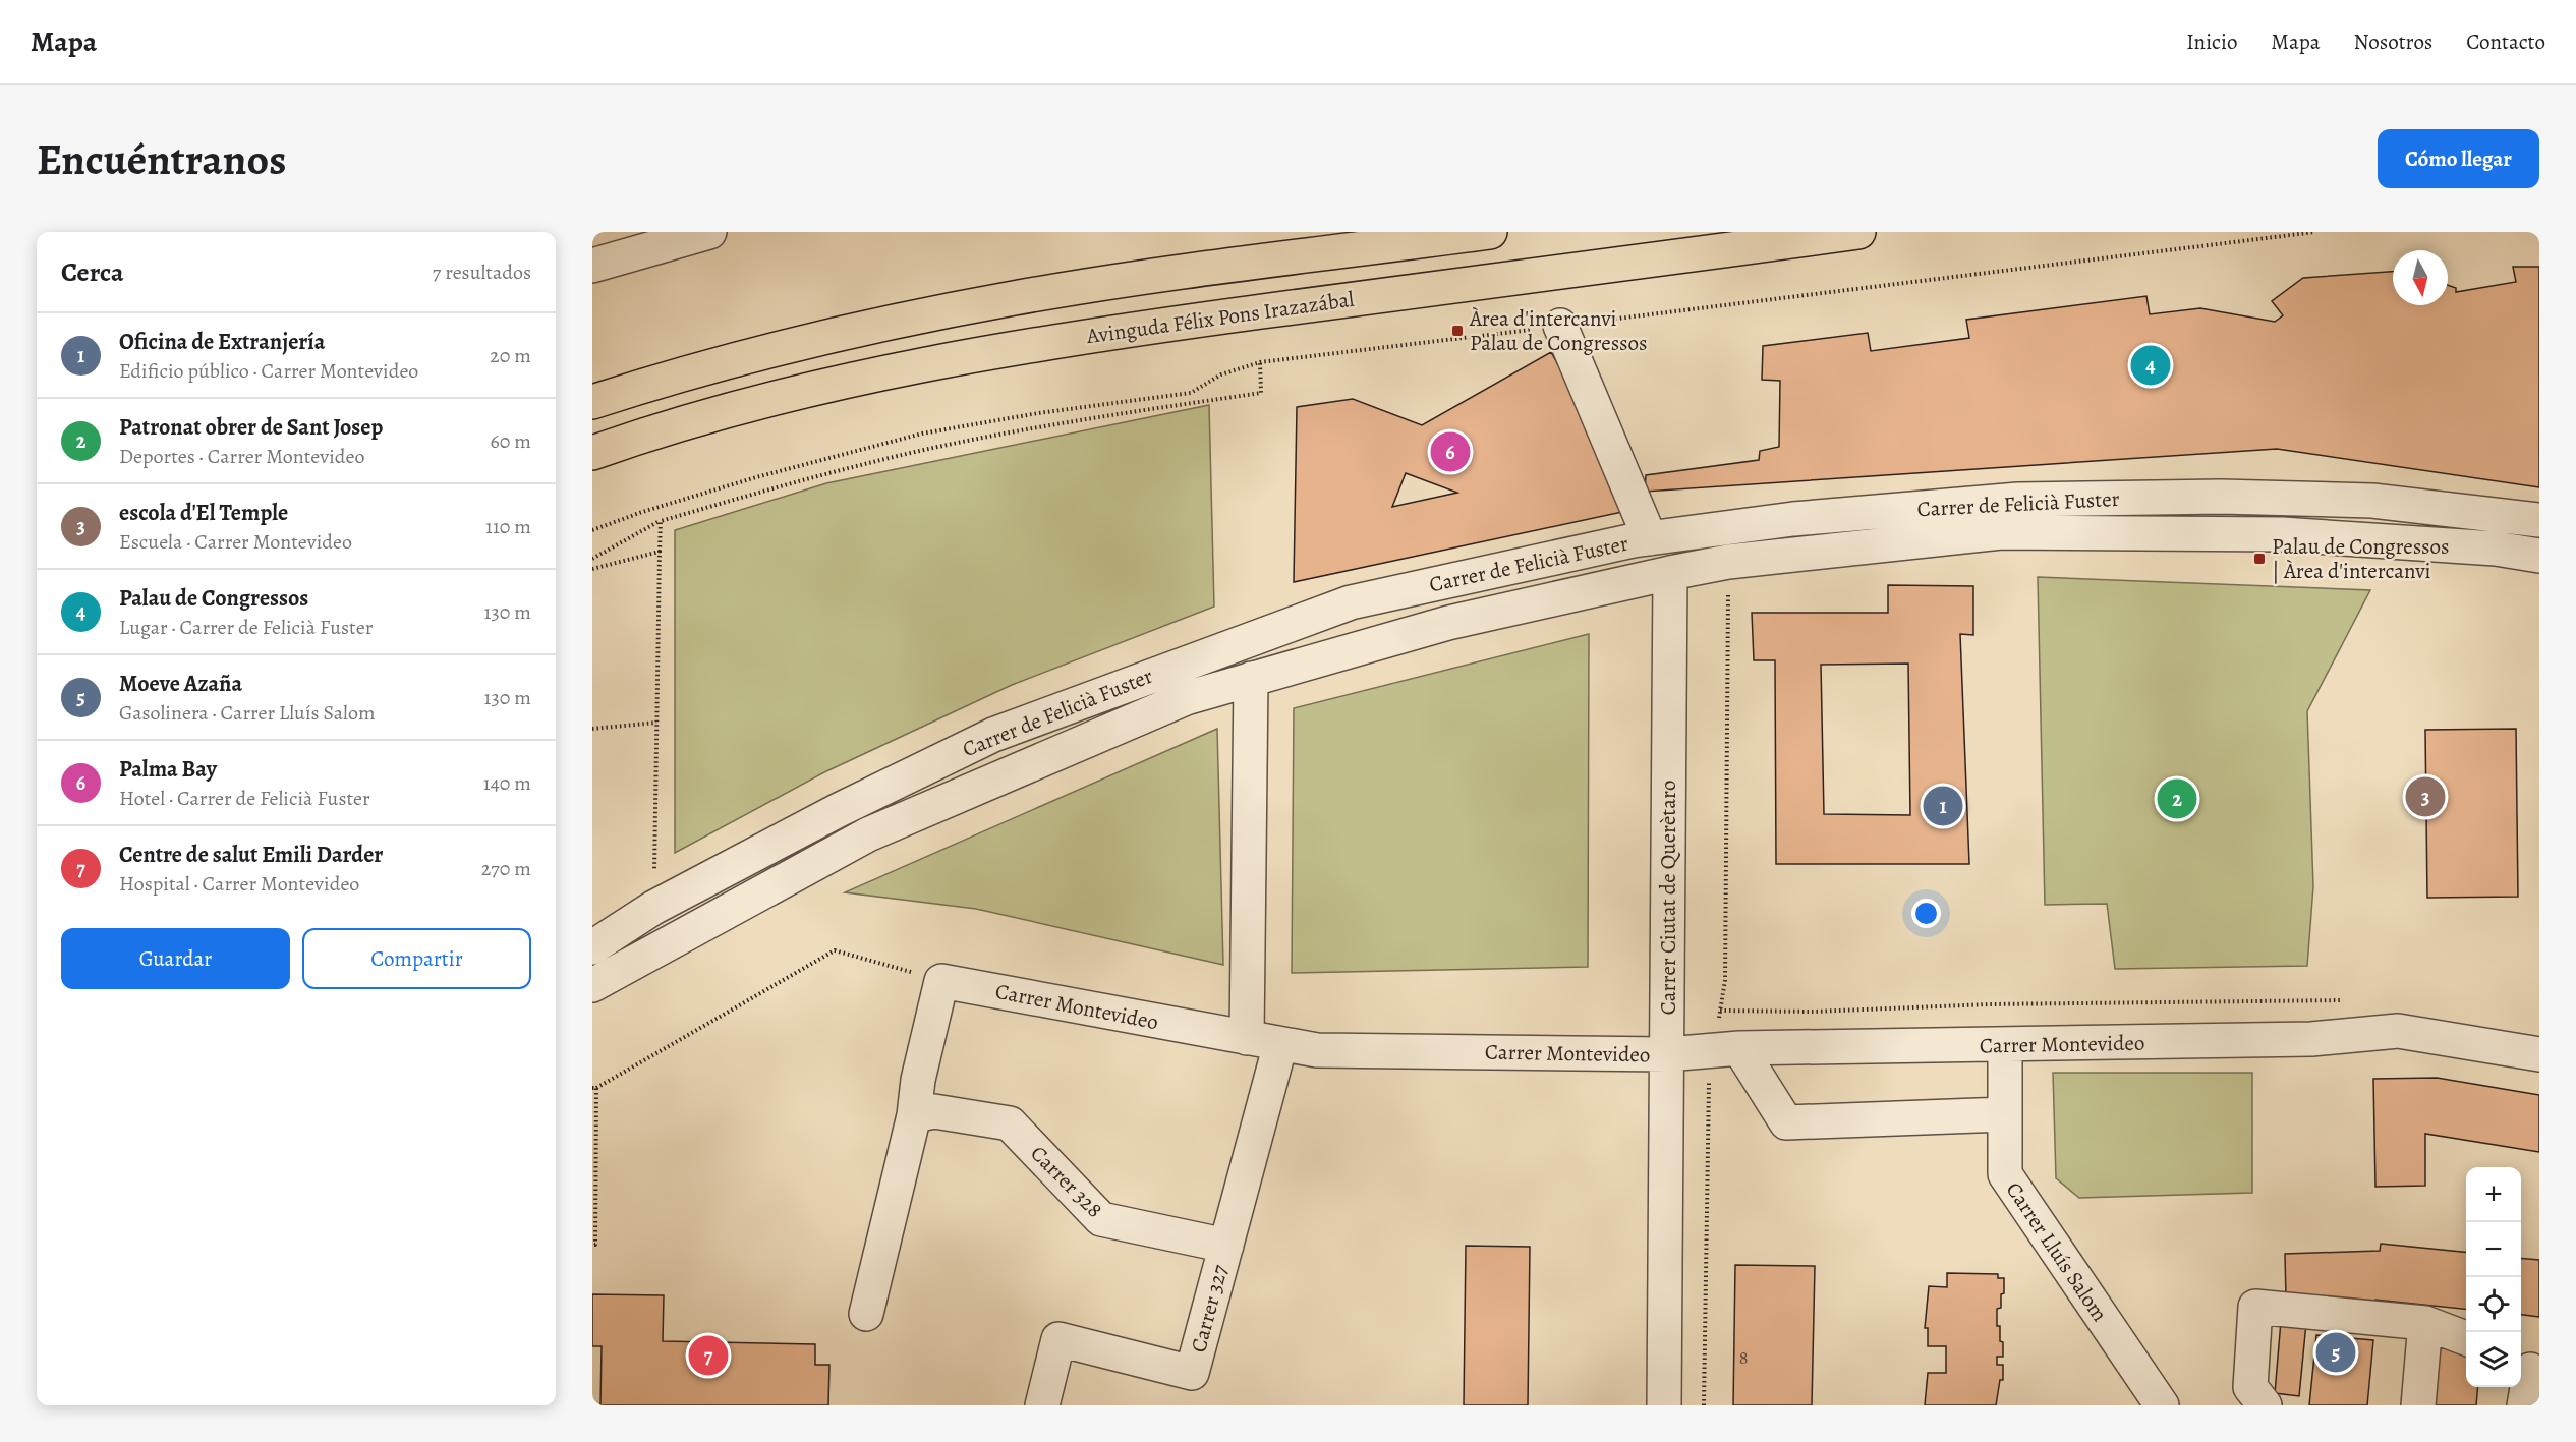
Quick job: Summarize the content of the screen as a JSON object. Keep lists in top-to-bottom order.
{
  "streets": {
    "highway": ["Avinguda Félix Pons Irazazábal"],
    "street": [
      "Carrer de Felicià Fuster",
      "Carrer Ciutat de Querètaro",
      "Carrer Montevideo",
      "Carrer 328",
      "Carrer Lluís Salom",
      "Carrer 327"
    ]
  },
  "crossings": [
    ["Carrer de Felicià Fuster", "Carrer Ciutat de Querètaro"],
    ["Carrer Ciutat de Querètaro", "Carrer Montevideo"],
    ["Carrer Montevideo", "Carrer Lluís Salom"],
    ["Carrer Montevideo", "Carrer 327"],
    ["Carrer 328", "Carrer 327"]
  ],
  "places": {
    "transit": ["Àrea d'intercanvi Palau de Congressos", "Palau de Congressos | Àrea d'intercanvi"]
  },
  "house_numbers": ["8"],
  "north": "bottom",
  "page": {
    "header": "Mapa",
    "nav": [
      "Inicio",
      "Mapa",
      "Nosotros",
      "Contacto"
    ],
    "buttons": [
      "Cómo llegar",
      ["Guardar", "Compartir"]
    ],
    "title": "Encuéntranos",
    "heading": ["Cerca", "7 resultados"],
    "list": [
      {
        "mark": "1",
        "name": "Oficina de Extranjería",
        "note": "Edificio público · Carrer Montevideo",
        "value": "20 m"
      },
      {
        "mark": "2",
        "name": "Patronat obrer de Sant Josep",
        "note": "Deportes · Carrer Montevideo",
        "value": "60 m"
      },
      {
        "mark": "3",
        "name": "escola d'El Temple",
        "note": "Escuela · Carrer Montevideo",
        "value": "110 m"
      },
      {
        "mark": "4",
        "name": "Palau de Congressos",
        "note": "Lugar · Carrer de Felicià Fuster",
        "value": "130 m"
      },
      {
        "mark": "5",
        "name": "Moeve Azaña",
        "note": "Gasolinera · Carrer Lluís Salom",
        "value": "130 m"
      },
      {
        "mark": "6",
        "name": "Palma Bay",
        "note": "Hotel · Carrer de Felicià Fuster",
        "value": "140 m"
      },
      {
        "mark": "7",
        "name": "Centre de salut Emili Darder",
        "note": "Hospital · Carrer Montevideo",
        "value": "270 m"
      }
    ],
    "pins": [
      "4",
      "6",
      "3",
      "2",
      "1",
      "5",
      "7"
    ],
    "map_buttons": ["+", "−"]
  }
}
